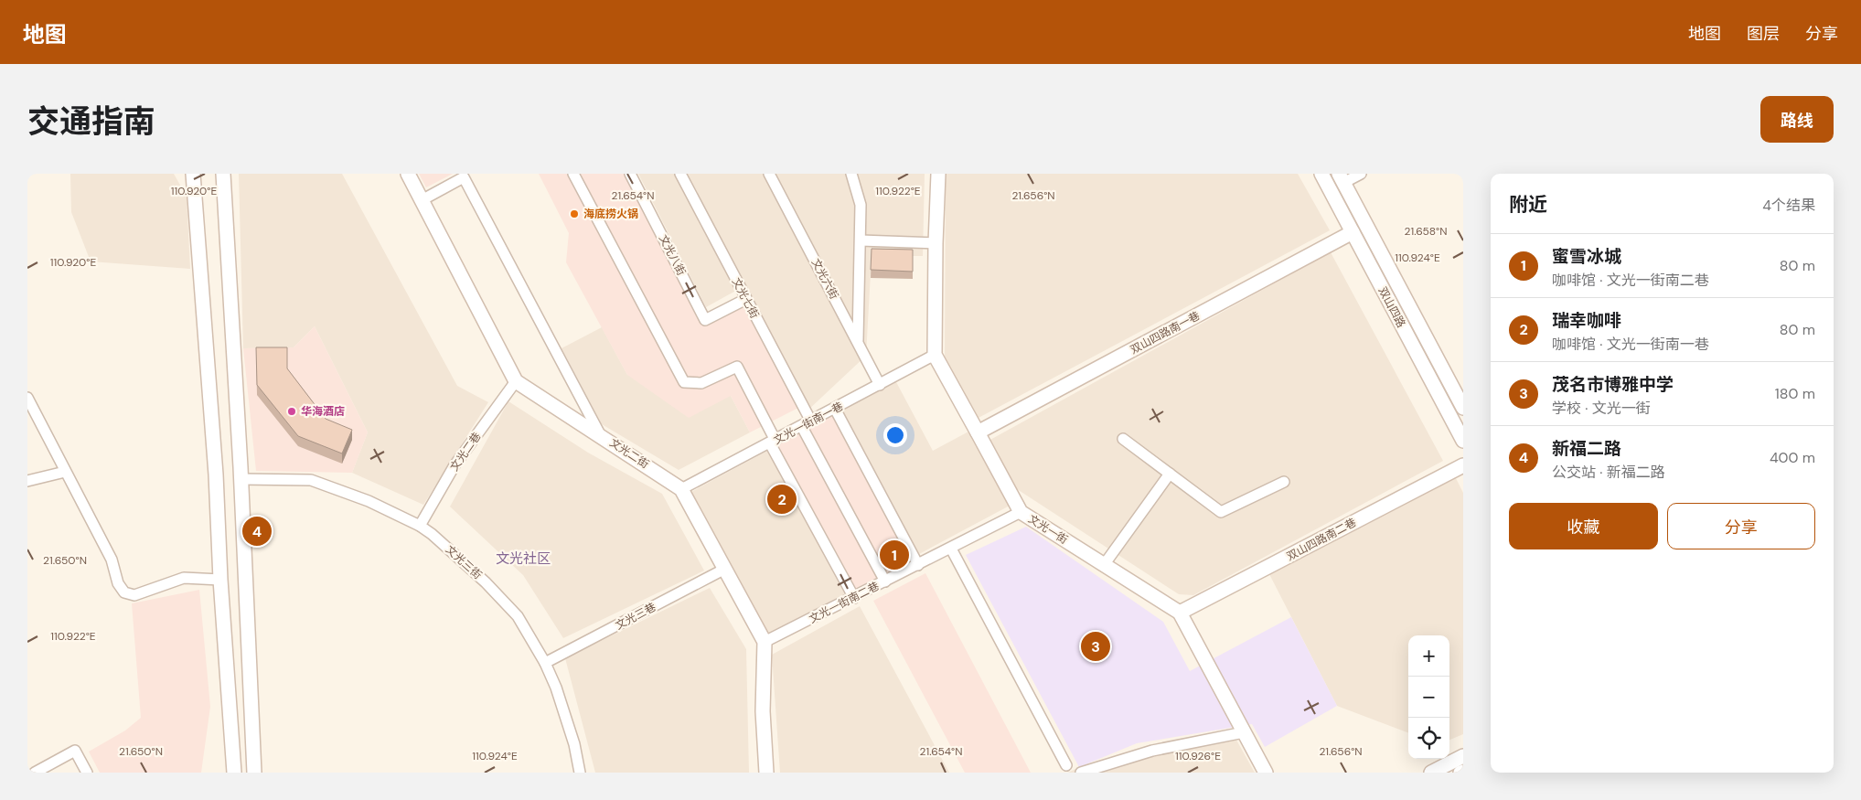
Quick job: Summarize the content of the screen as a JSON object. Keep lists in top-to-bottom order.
{
  "streets": {
    "street": [
      "文光八街",
      "文光六街",
      "文光七街",
      "双山四路",
      "双山四路南一巷",
      "文光一街南一巷",
      "文光二巷",
      "文光二街",
      "文光一街",
      "双山四路南二巷",
      "文光三街",
      "文光一街南二巷",
      "文光三巷"
    ]
  },
  "crossings": [
    ["文光八街", "文光七街"],
    ["文光六街", "文光一街南一巷"],
    ["文光七街", "文光一街南一巷"],
    ["文光七街", "文光一街南二巷"],
    ["双山四路", "双山四路南一巷"],
    ["双山四路南一巷", "文光一街"],
    ["文光一街南一巷", "文光二街"],
    ["文光一街南一巷", "文光一街"],
    ["文光二巷", "文光二街"],
    ["文光二巷", "文光三街"],
    ["文光二街", "文光一街南二巷"],
    ["文光二街", "文光三巷"],
    ["文光一街", "双山四路南二巷"],
    ["文光一街", "文光一街南二巷"],
    ["文光三街", "文光三巷"]
  ],
  "districts": ["文光社区"],
  "places": ["海底捞火锅", "华海酒店"],
  "page": {
    "header": "地图",
    "nav": ["地图", "图层", "分享"],
    "title": "交通指南",
    "buttons": [
      "路线",
      ["收藏", "分享"]
    ],
    "heading": ["附近", "4个结果"],
    "list": [
      {
        "mark": "1",
        "name": "蜜雪冰城",
        "note": "咖啡馆 · 文光一街南二巷",
        "value": "80 m"
      },
      {
        "mark": "2",
        "name": "瑞幸咖啡",
        "note": "咖啡馆 · 文光一街南一巷",
        "value": "80 m"
      },
      {
        "mark": "3",
        "name": "茂名市博雅中学",
        "note": "学校 · 文光一街",
        "value": "180 m"
      },
      {
        "mark": "4",
        "name": "新福二路",
        "note": "公交站 · 新福二路",
        "value": "400 m"
      }
    ],
    "pins": [
      "2",
      "4",
      "1",
      "3"
    ],
    "map_buttons": ["+", "−"]
  },
  "coordinates": [
    "110.920°E",
    "110.922°E",
    "21.654°N",
    "21.656°N",
    "21.658°N",
    "110.924°E",
    "21.650°N",
    "110.926°E"
  ]
}
